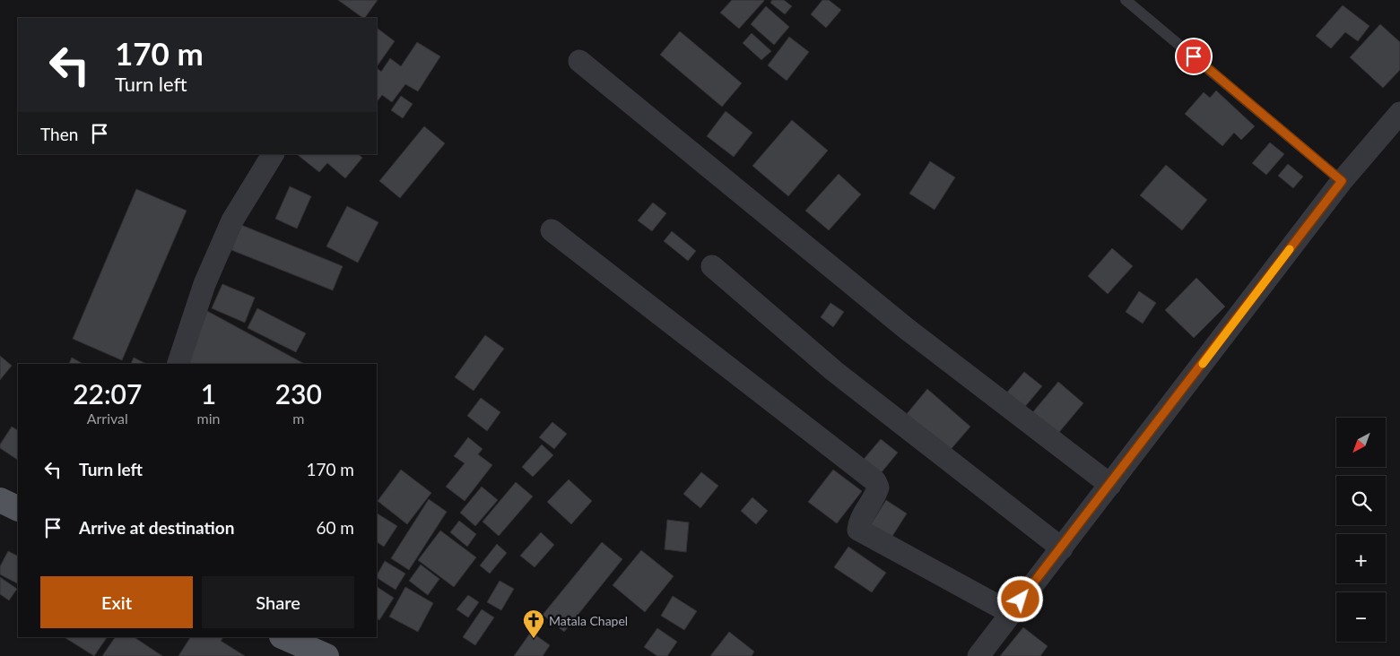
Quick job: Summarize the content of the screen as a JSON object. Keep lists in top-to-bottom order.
{
  "places": {
    "church": ["Matala Chapel"]
  },
  "north": "bottom left",
  "page": {
    "turn": ["170 m", "Turn left"],
    "then": "Then",
    "eta": [
      "22:07",
      "Arrival",
      "1",
      "min",
      "230",
      "m"
    ],
    "map_buttons": ["+", "−"],
    "list": [
      {
        "name": "Turn left",
        "value": "170 m"
      },
      {
        "name": "Arrive at destination",
        "value": "60 m"
      }
    ],
    "buttons": ["Exit", "Share"]
  }
}
